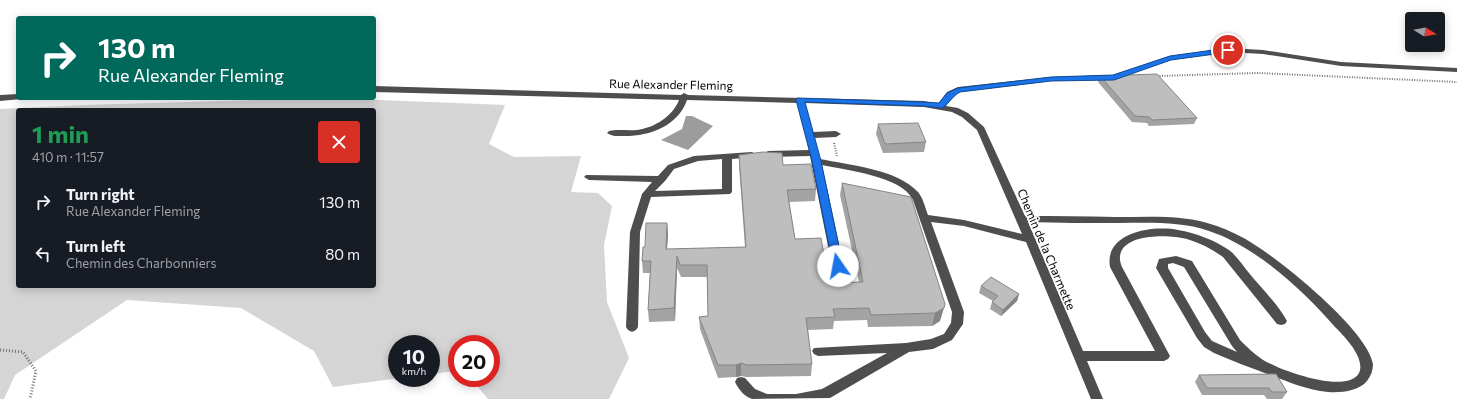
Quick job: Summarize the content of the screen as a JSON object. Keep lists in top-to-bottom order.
{
  "streets": {
    "street": ["Rue Alexander Fleming", "Chemin de la Charmette"]
  },
  "crossings": [
    ["Rue Alexander Fleming", "Chemin de la Charmette"]
  ],
  "north": "right",
  "page": {
    "turn": ["130 m", "Rue Alexander Fleming"],
    "heading": ["1 min", "410 m · 11:57"],
    "list": [
      {
        "name": "Turn right",
        "note": "Rue Alexander Fleming",
        "value": "130 m"
      },
      {
        "name": "Turn left",
        "note": "Chemin des Charbonniers",
        "value": "80 m"
      }
    ],
    "speed": "10 km/h",
    "limit": "20"
  }
}
